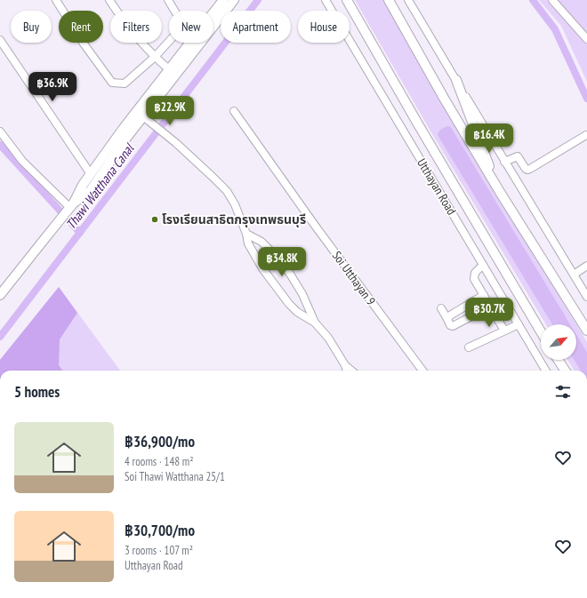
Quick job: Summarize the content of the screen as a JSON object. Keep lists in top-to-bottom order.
{
  "streets": {
    "main road": ["Utthayan Road"],
    "street": ["Soi Utthayan 9"]
  },
  "water": ["Thawi Watthana Canal"],
  "places": ["โรงเรียนสาธิตกรุงเทพธนบุรี"],
  "north": "top right",
  "page": {
    "chip": [
      "Buy",
      "Rent",
      "Filters",
      "New",
      "Apartment",
      "House"
    ],
    "price": [
      "฿36.9K",
      "฿22.9K",
      "฿16.4K",
      "฿34.8K",
      "฿30.7K"
    ],
    "heading": "5 homes",
    "list": [
      {
        "name": "฿36,900/mo",
        "note": "4 rooms · 148 m² · Soi Thawi Watthana 25/1"
      },
      {
        "name": "฿30,700/mo",
        "note": "3 rooms · 107 m² · Utthayan Road"
      }
    ]
  }
}
